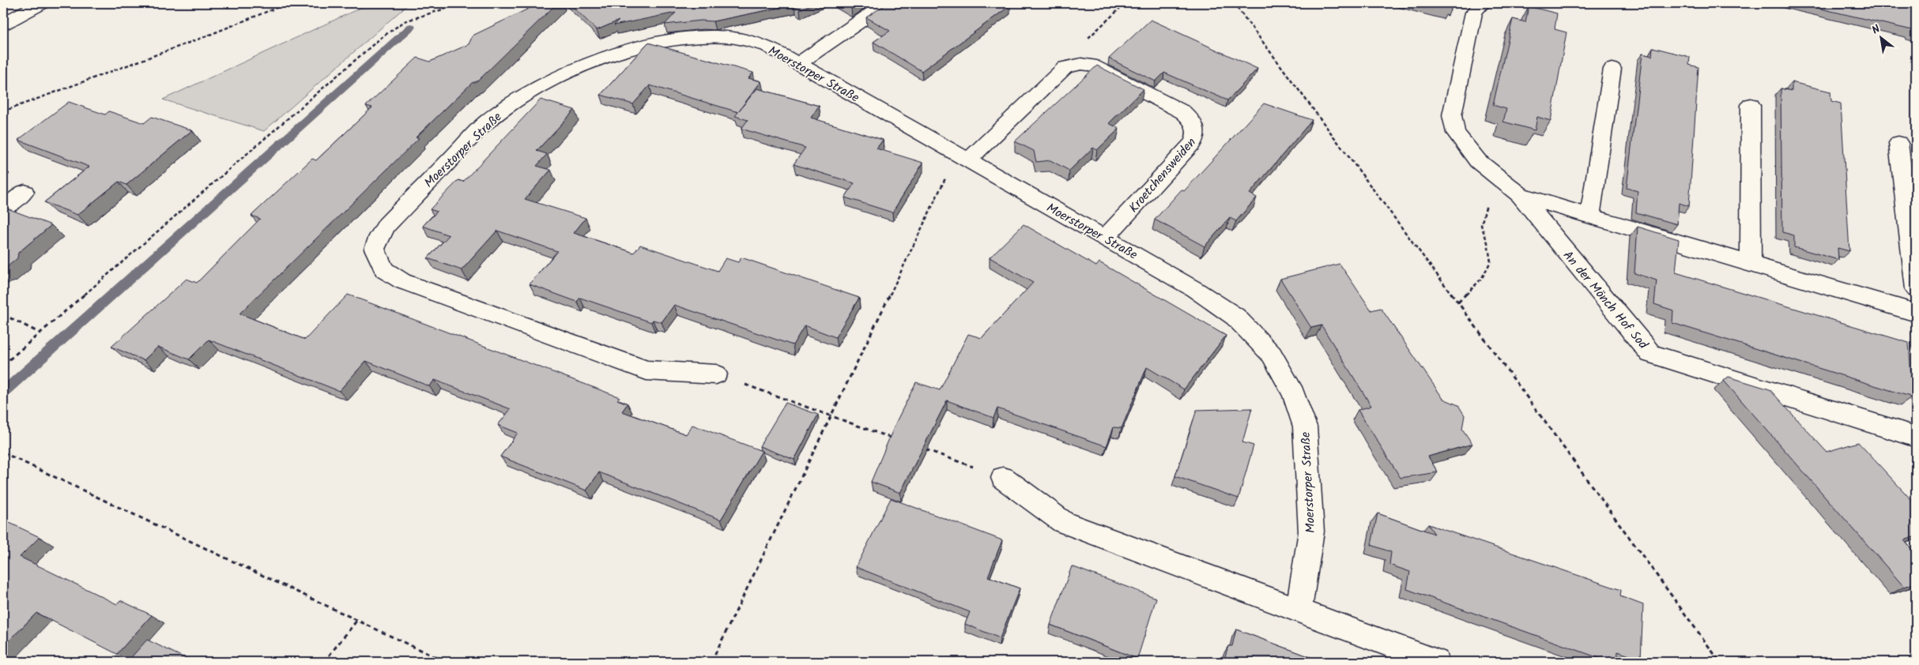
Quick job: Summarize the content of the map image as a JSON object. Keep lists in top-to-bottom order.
{
  "streets": {
    "street": ["Moerstorper Straße", "Kroetchensweiden", "An der Mönch Hof Sod"]
  },
  "crossings": [
    ["Moerstorper Straße", "Kroetchensweiden"]
  ],
  "north": "top left"
}
